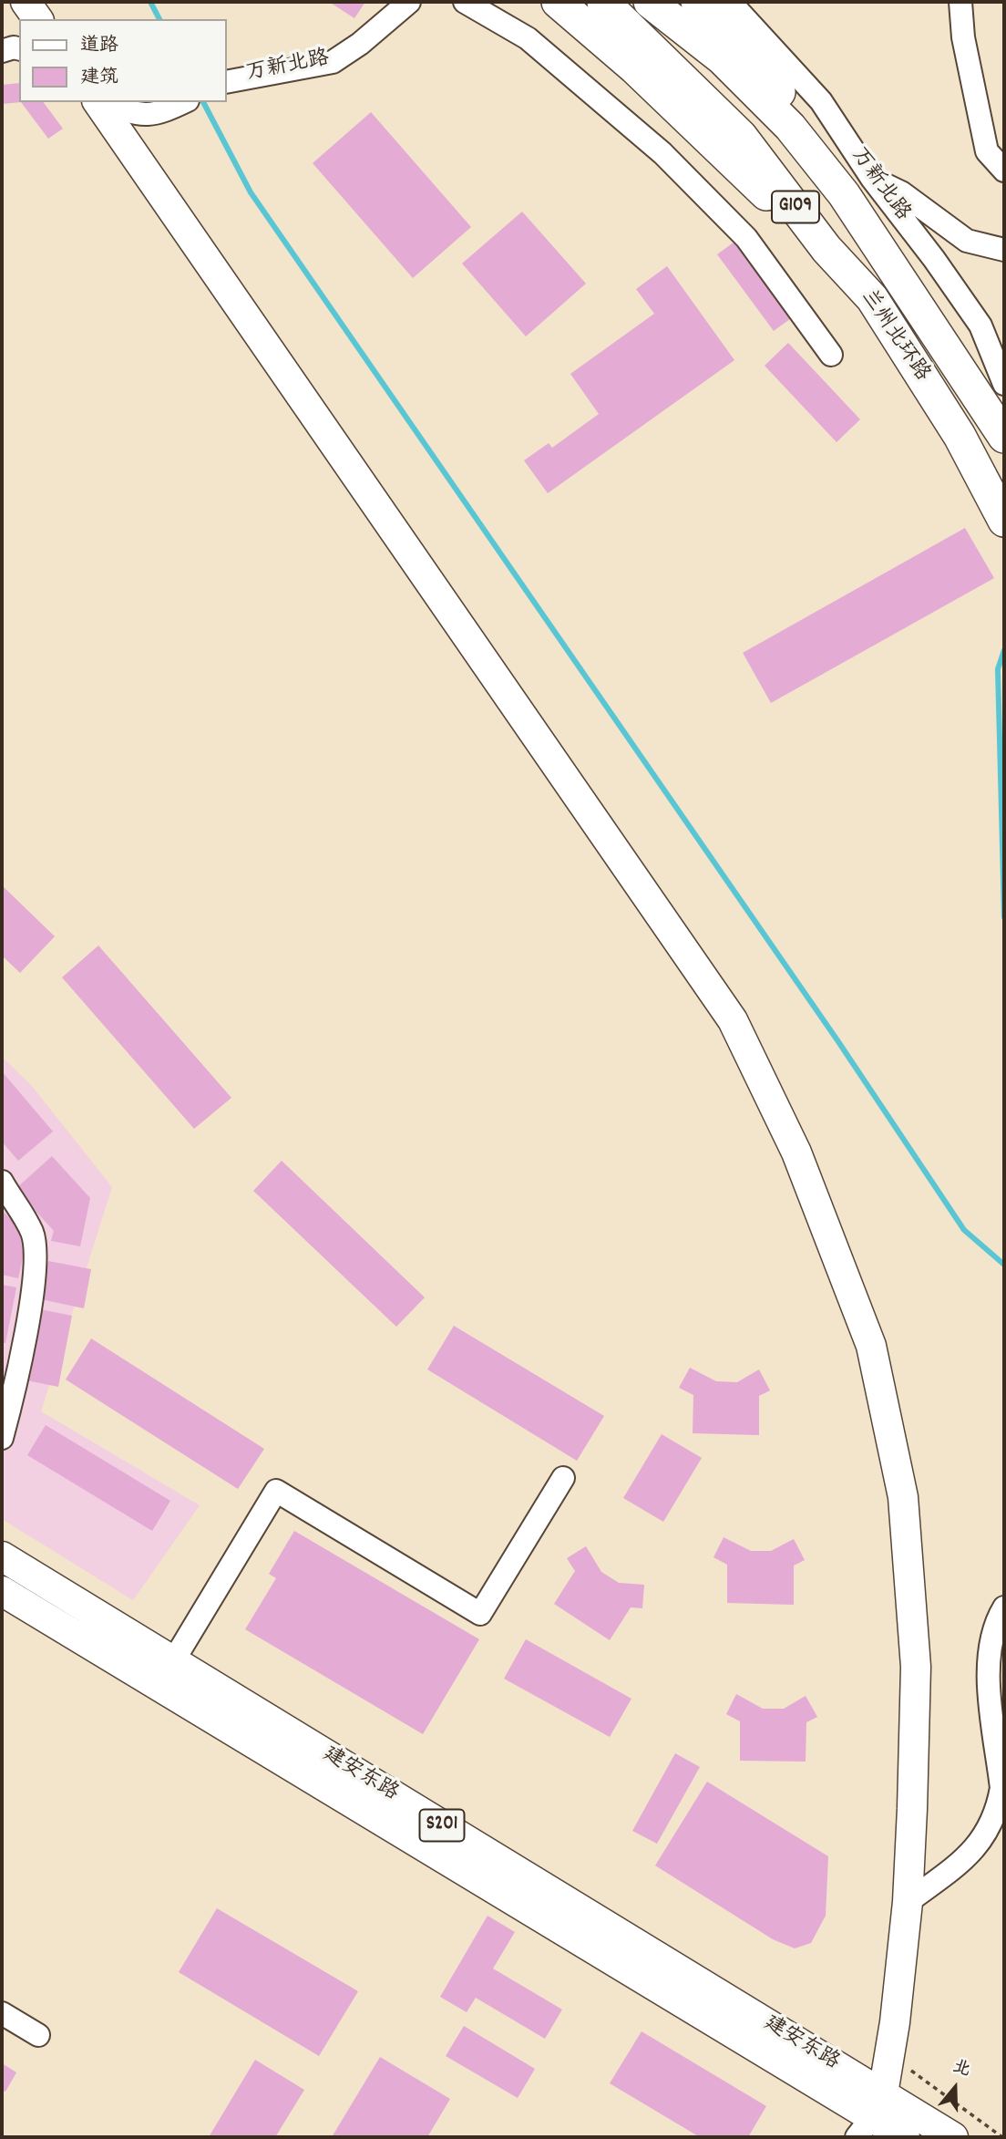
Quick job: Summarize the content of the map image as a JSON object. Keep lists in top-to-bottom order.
{
  "streets": {
    "highway": ["G109", "兰州北环路"],
    "main road": ["建安东路", "S201"],
    "street": ["万新北路"]
  },
  "crossings": [
    ["建安东路", "S201"]
  ],
  "legend": ["道路", "建筑"],
  "north": "top"
}
